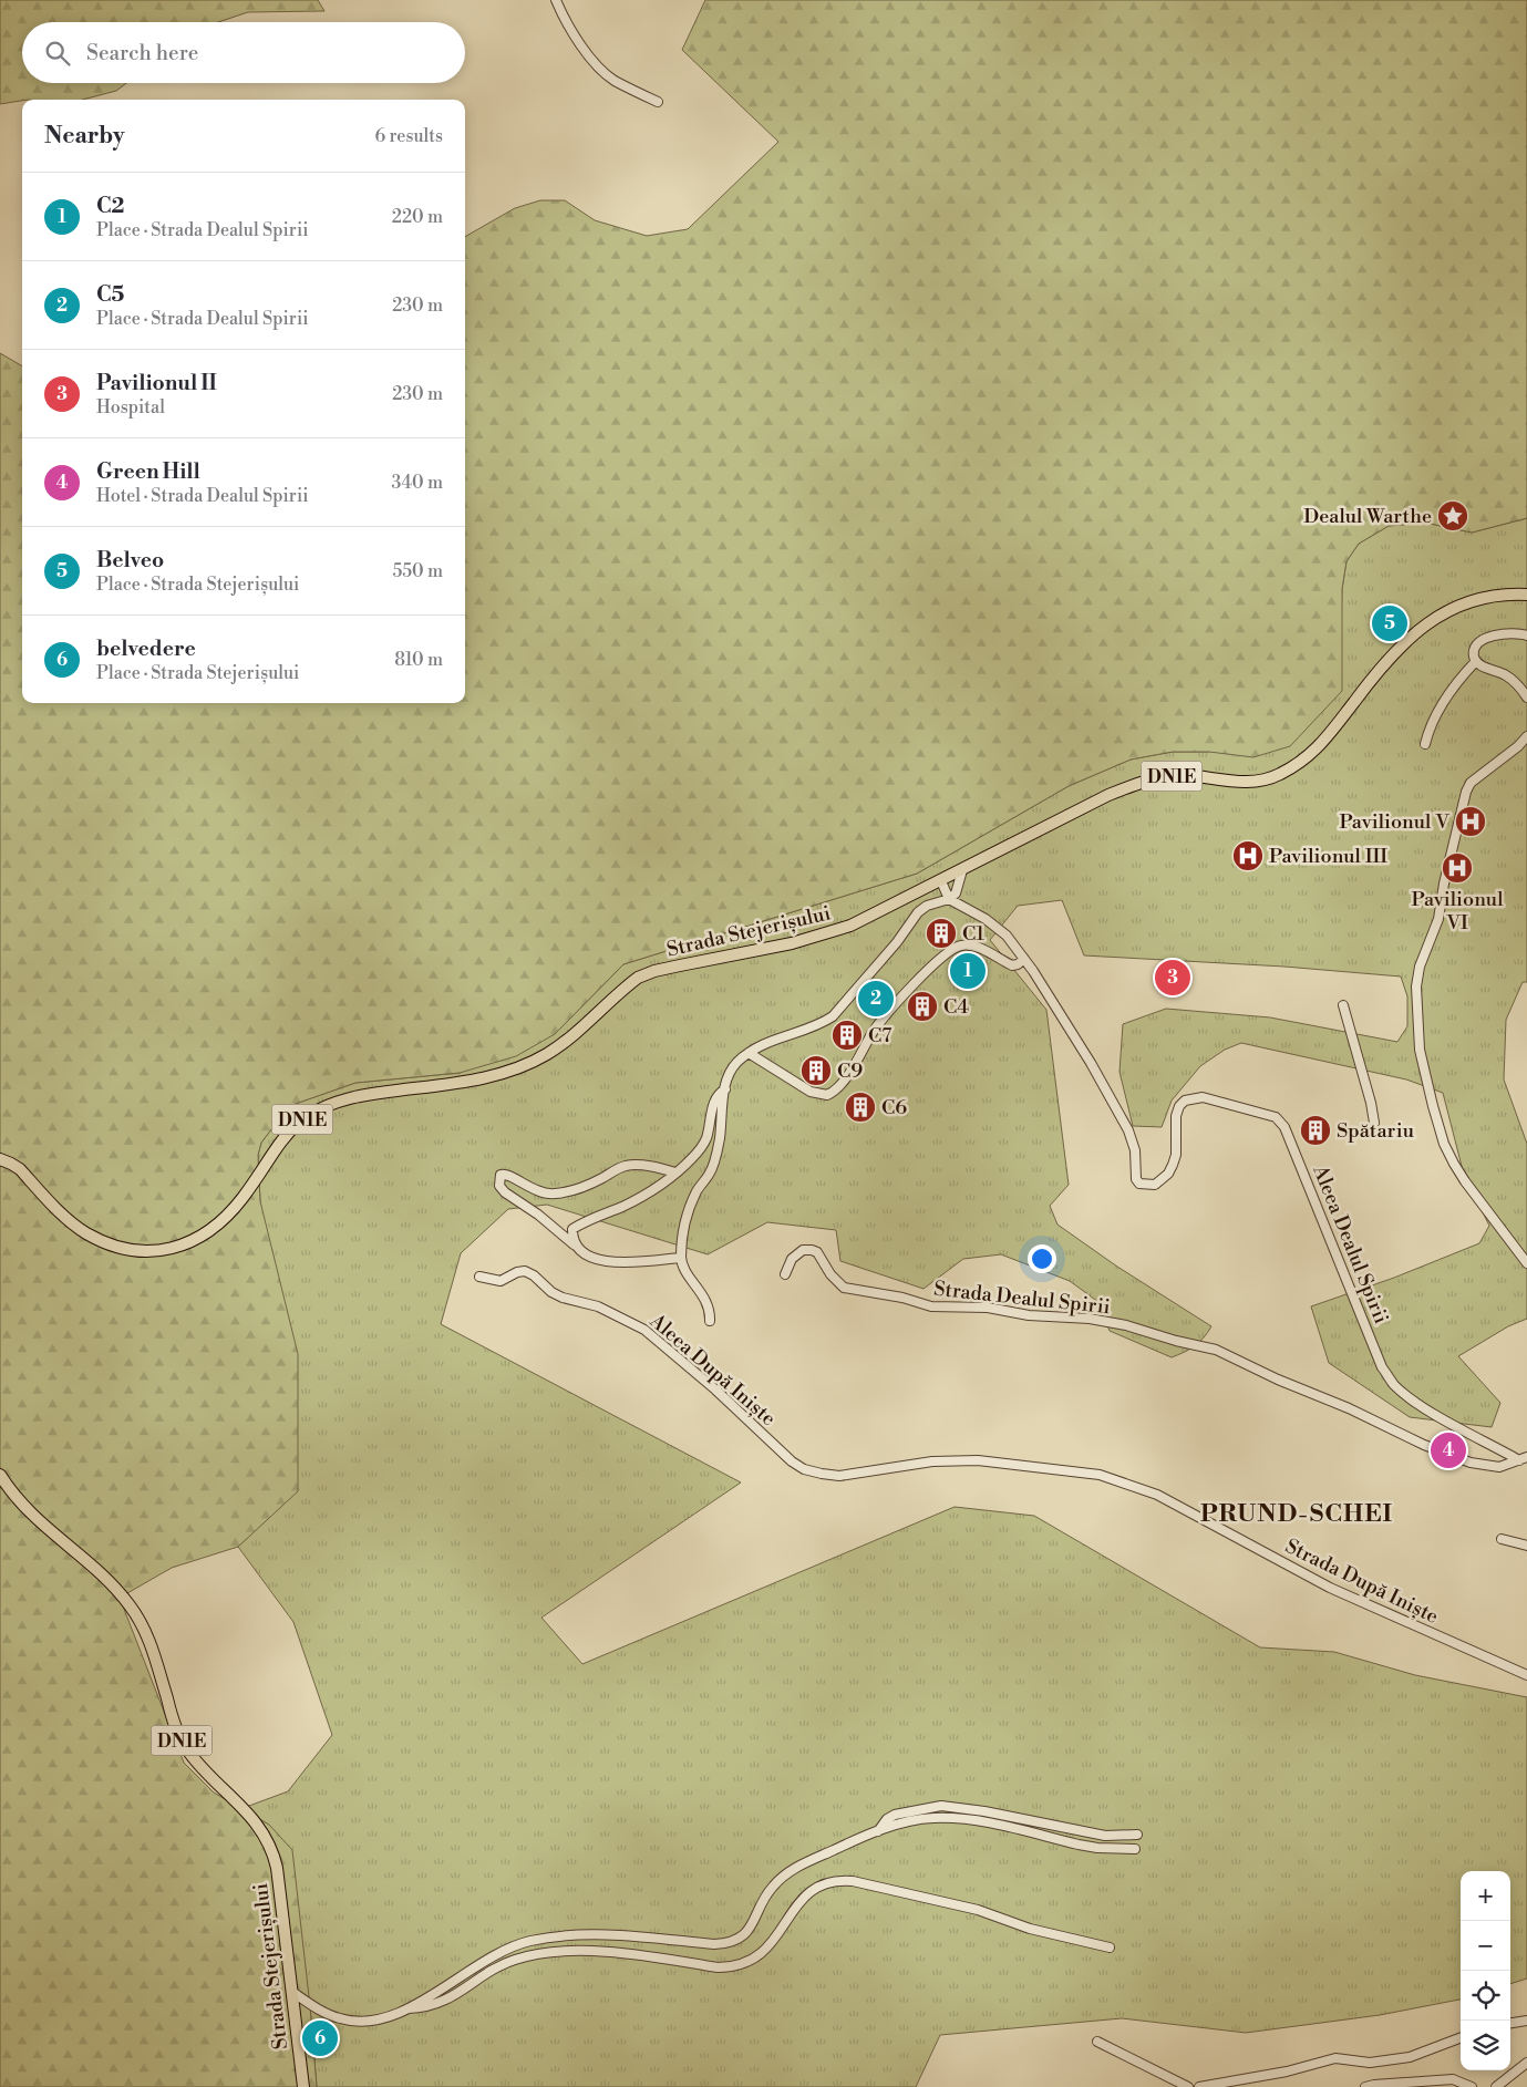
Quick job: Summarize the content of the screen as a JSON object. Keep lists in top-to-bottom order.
{
  "streets": {
    "main road": ["DN1E", "Strada Stejerișului"],
    "street": [
      "Aleea Dealul Spirii",
      "Strada Dealul Spirii",
      "Aleea După Iniște",
      "Strada După Iniște"
    ]
  },
  "crossings": [
    ["Aleea Dealul Spirii", "Strada Dealul Spirii"],
    ["Aleea După Iniște", "Strada După Iniște"]
  ],
  "districts": ["PRUND-SCHEI"],
  "places": {
    "place": ["Dealul Warthe"],
    "hospital": ["Pavilionul V", "Pavilionul III", "Pavilionul VI"],
    "building": [
      "C1",
      "C4",
      "C7",
      "C9",
      "C6",
      "Spătariu"
    ]
  },
  "page": {
    "search": "Search here",
    "heading": ["Nearby", "6 results"],
    "list": [
      {
        "mark": "1",
        "name": "C2",
        "note": "Place · Strada Dealul Spirii",
        "value": "220 m"
      },
      {
        "mark": "2",
        "name": "C5",
        "note": "Place · Strada Dealul Spirii",
        "value": "230 m"
      },
      {
        "mark": "3",
        "name": "Pavilionul II",
        "note": "Hospital",
        "value": "230 m"
      },
      {
        "mark": "4",
        "name": "Green Hill",
        "note": "Hotel · Strada Dealul Spirii",
        "value": "340 m"
      },
      {
        "mark": "5",
        "name": "Belveo",
        "note": "Place · Strada Stejerișului",
        "value": "550 m"
      },
      {
        "mark": "6",
        "name": "belvedere",
        "note": "Place · Strada Stejerișului",
        "value": "810 m"
      }
    ],
    "pins": [
      "5",
      "1",
      "3",
      "2",
      "4",
      "6"
    ],
    "map_buttons": ["+", "−"]
  }
}
